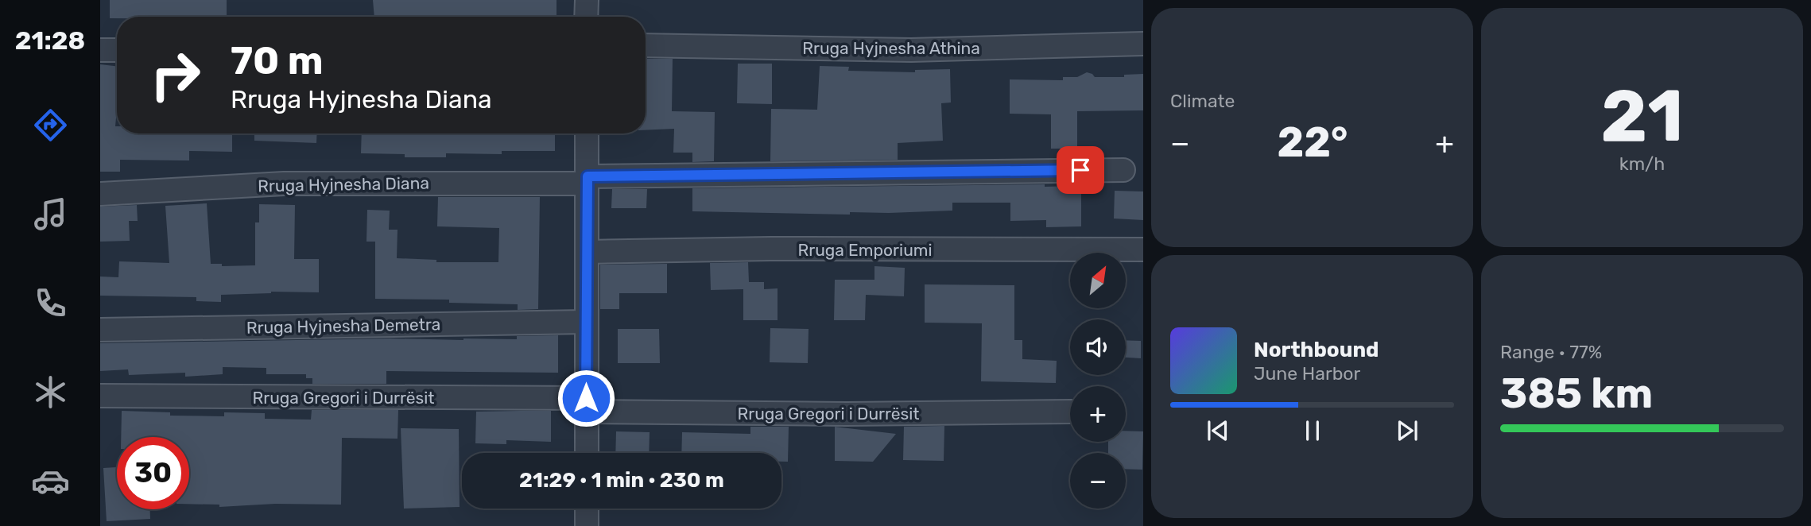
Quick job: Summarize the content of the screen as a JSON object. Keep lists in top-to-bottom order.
{
  "streets": {
    "street": [
      "Rruga Hyjnesha Athina",
      "Rruga Hyjnesha Diana",
      "Rruga Emporiumi",
      "Rruga Hyjnesha Demetra",
      "Rruga Gregori i Durrësit"
    ]
  },
  "north": "top right",
  "page": {
    "tabs": "21:28",
    "tile": [
      "Climate",
      ["21", "km/h"],
      ["Range · 77%", "385 km"]
    ],
    "turn": ["70 m", "Rruga Hyjnesha Diana"],
    "heat": ["−", "22°", "+"],
    "map_buttons": ["+", "−"],
    "song": ["Northbound", "June Harbor"],
    "limit": "30",
    "trip": "21:29 · 1 min · 230 m"
  }
}
